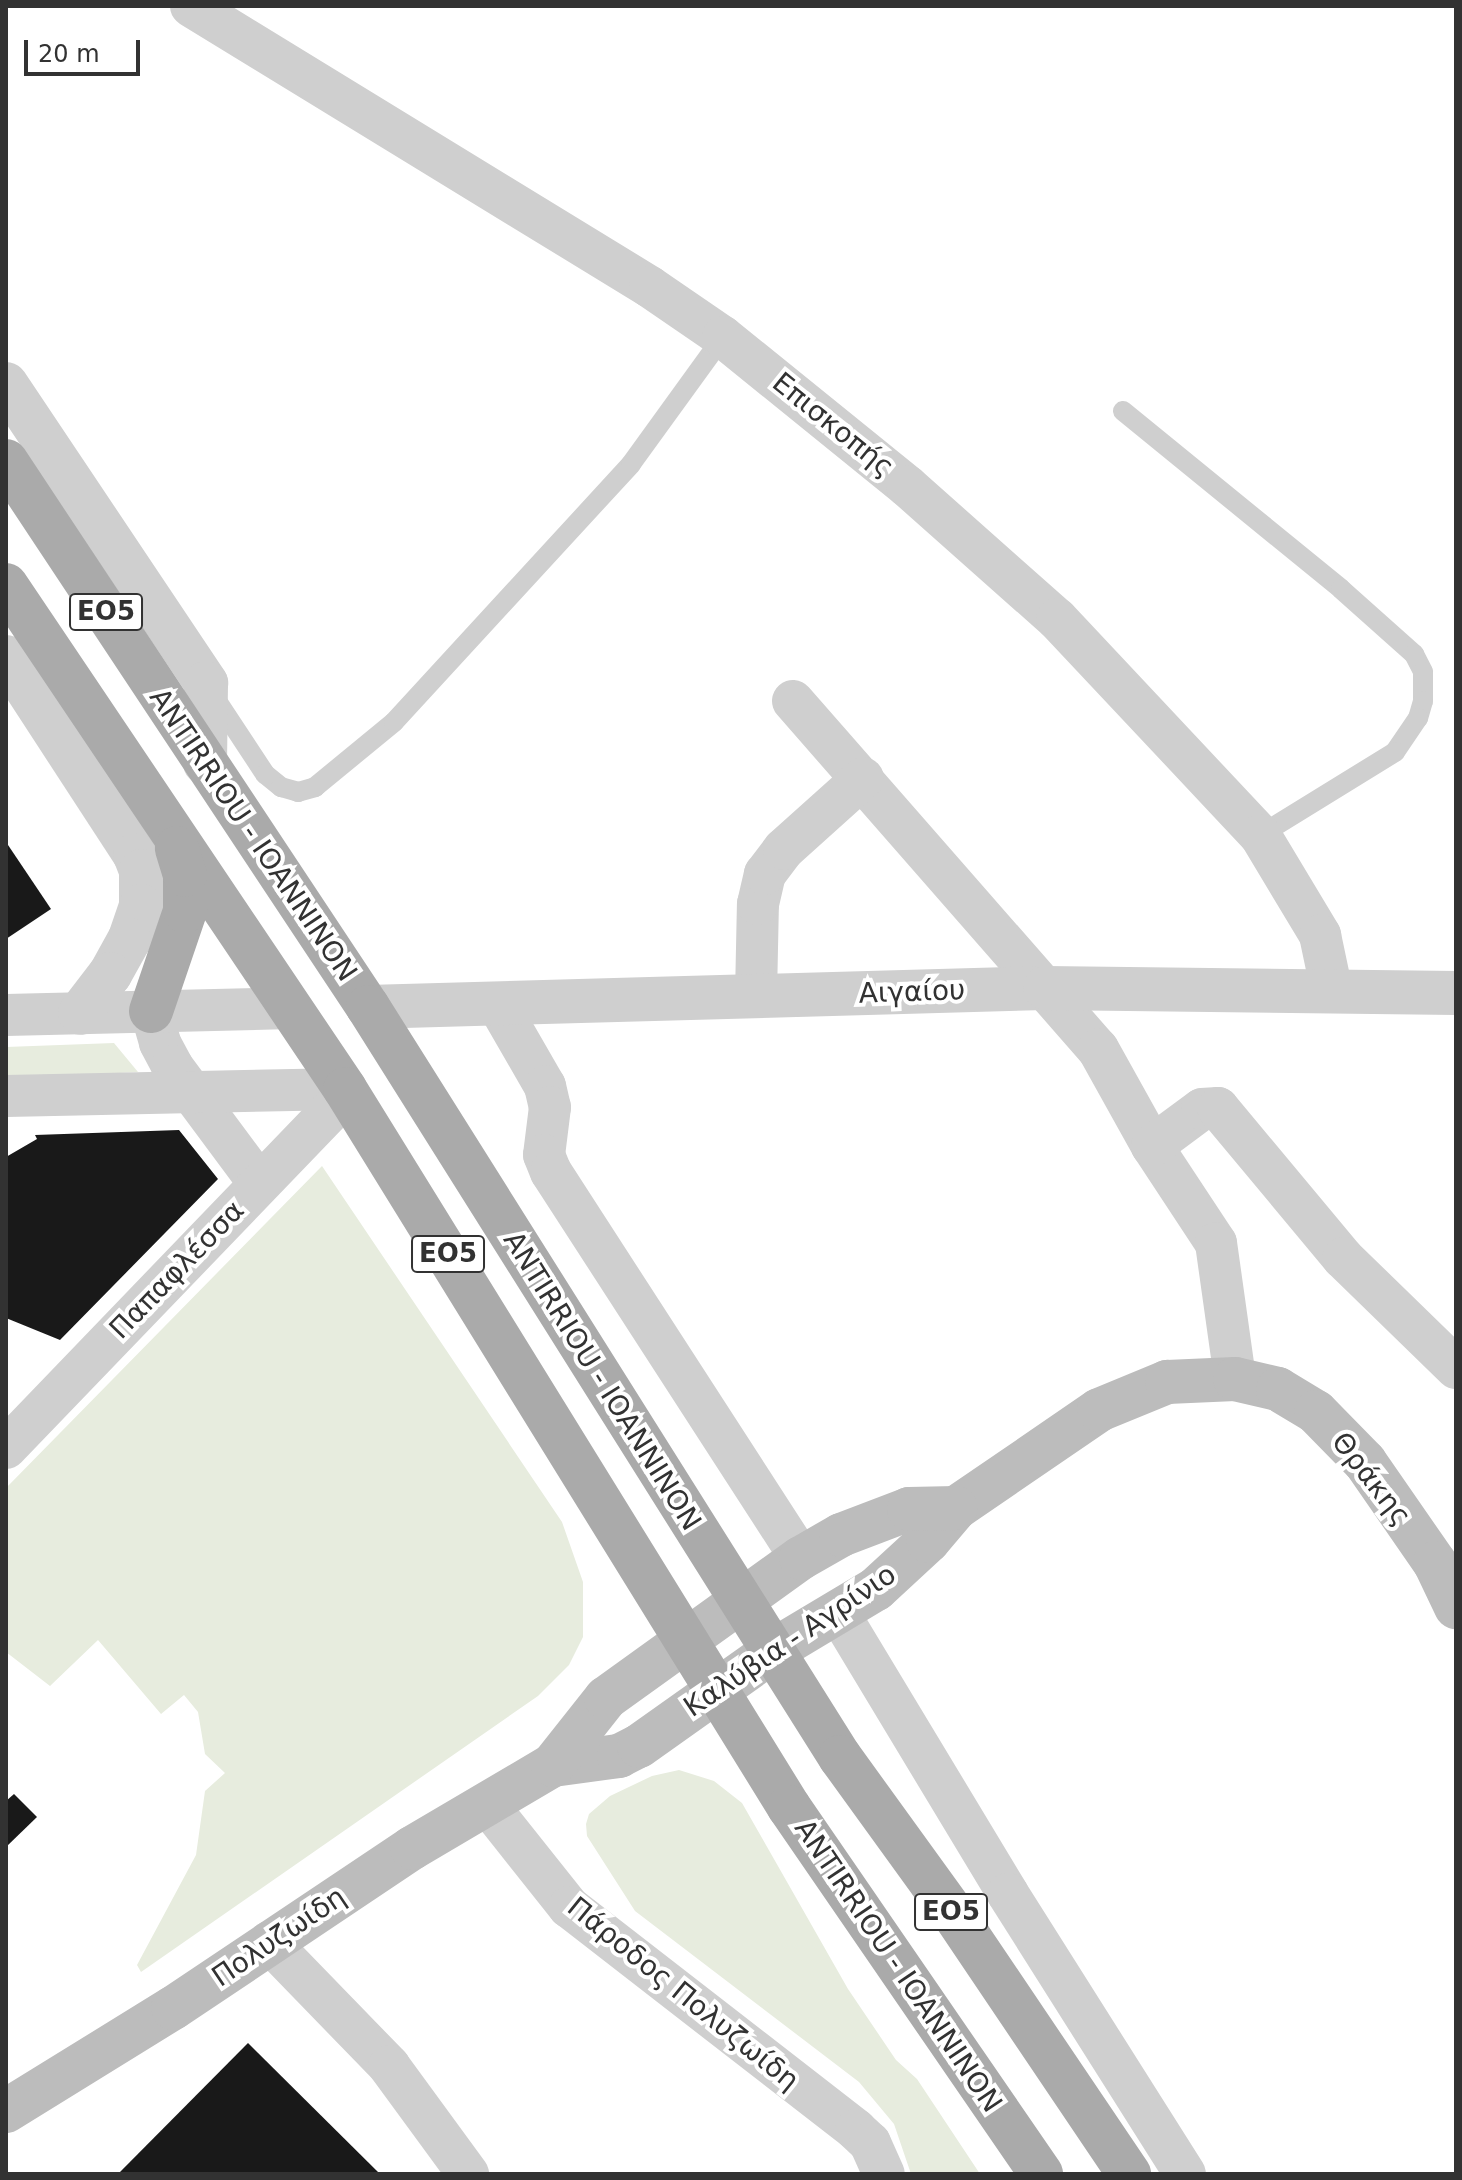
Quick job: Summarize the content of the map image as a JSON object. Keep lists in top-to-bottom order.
{
  "streets": {
    "main road": [
      "ΕΟ5",
      "ANTIRRIOU - IOANNINON",
      "Θράκης",
      "Καλύβια - Αγρίνιο",
      "Πολυζωίδη"
    ],
    "street": [
      "Επισκοπής",
      "Αιγαίου",
      "Παπαφλέσσα",
      "Πάροδος Πολυζωίδη"
    ]
  },
  "crossings": [
    ["Επισκοπής", "Αιγαίου"],
    ["ANTIRRIOU - IOANNINON", "Αιγαίου"],
    ["ANTIRRIOU - IOANNINON", "Παπαφλέσσα"],
    ["ANTIRRIOU - IOANNINON", "Καλύβια - Αγρίνιο"],
    ["Θράκης", "Καλύβια - Αγρίνιο"],
    ["Καλύβια - Αγρίνιο", "Πολυζωίδη"],
    ["Πολυζωίδη", "Πάροδος Πολυζωίδη"]
  ],
  "scale_bar": "20 m"
}
